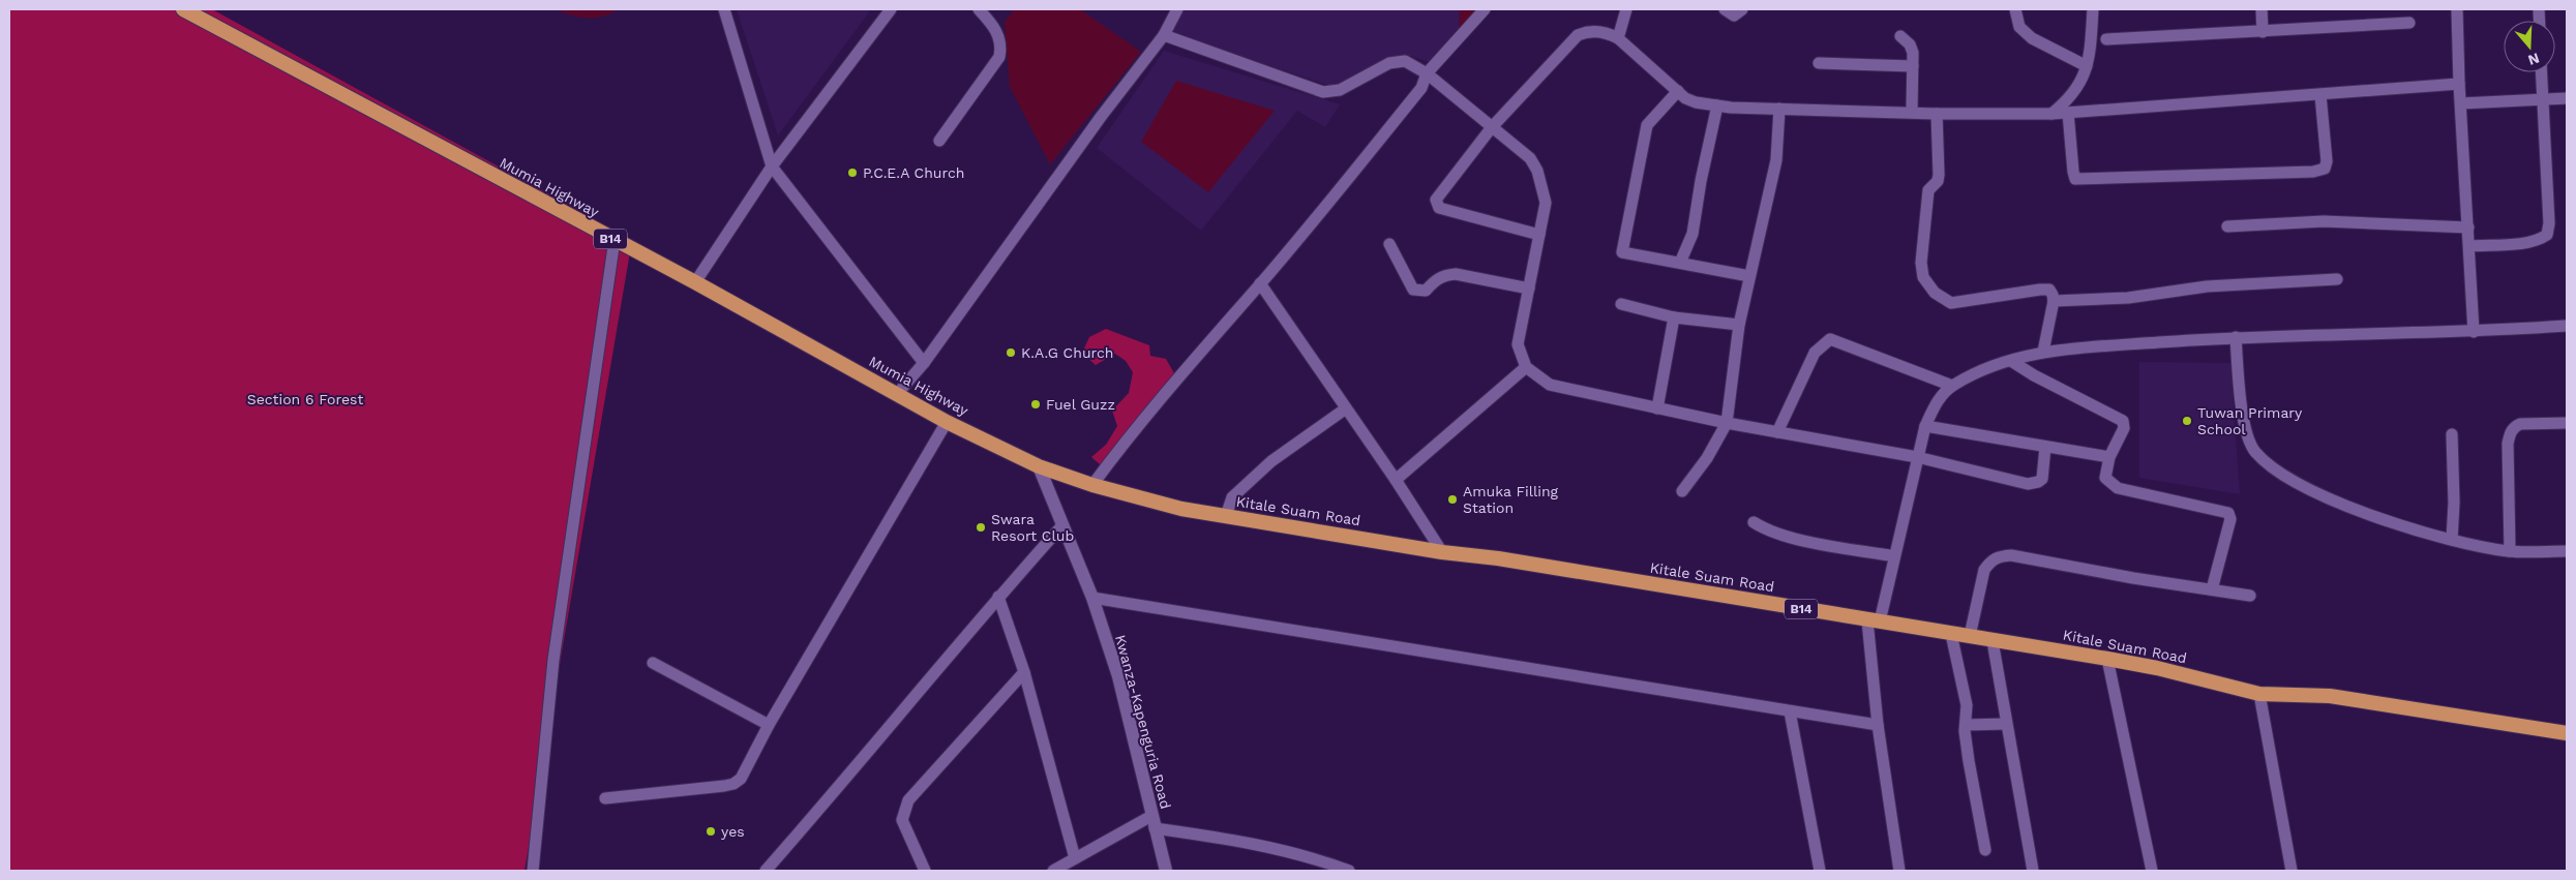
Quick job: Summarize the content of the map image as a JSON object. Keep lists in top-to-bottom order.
{
  "streets": {
    "highway": ["Mumia Highway", "B14", "Kitale Suam Road"],
    "street": ["Kwanza-Kapenguria Road"]
  },
  "crossings": [
    ["Mumia Highway", "Kitale Suam Road"],
    ["Mumia Highway", "Kwanza-Kapenguria Road"],
    ["Kitale Suam Road", "Kwanza-Kapenguria Road"]
  ],
  "parks": ["Section 6 Forest"],
  "places": [
    "P.C.E.A Church",
    "K.A.G Church",
    "Fuel Guzz",
    "Tuwan Primary School",
    "Amuka Filling Station",
    "Swara Resort Club",
    "yes"
  ],
  "north": "bottom"
}
